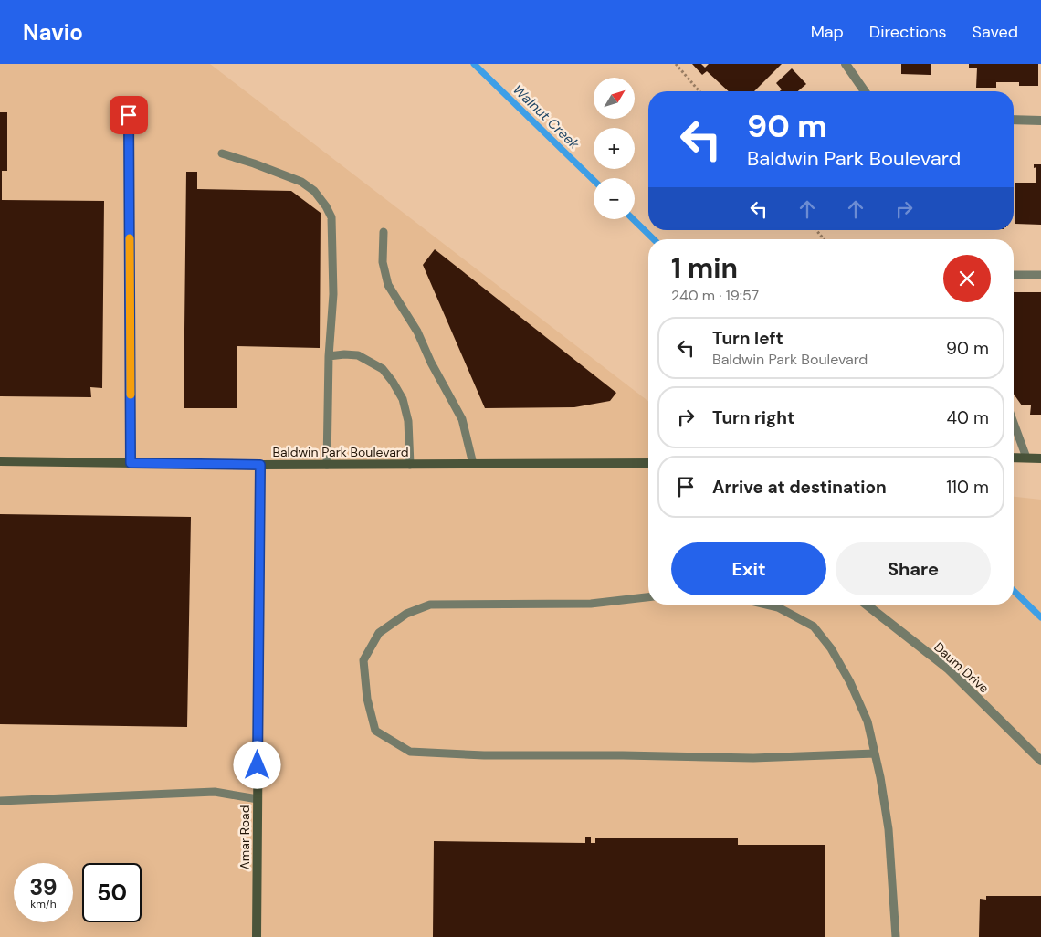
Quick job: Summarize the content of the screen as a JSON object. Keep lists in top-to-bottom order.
{
  "streets": {
    "main road": ["Baldwin Park Boulevard", "Amar Road"],
    "street": ["Daum Drive"]
  },
  "crossings": [
    ["Baldwin Park Boulevard", "Amar Road"]
  ],
  "water": ["Walnut Creek"],
  "north": "top right",
  "page": {
    "header": "Navio",
    "nav": ["Map", "Directions", "Saved"],
    "map_buttons": ["+", "−"],
    "turn": ["90 m", "Baldwin Park Boulevard"],
    "heading": ["1 min", "240 m · 19:57"],
    "list": [
      {
        "name": "Turn left",
        "note": "Baldwin Park Boulevard",
        "value": "90 m"
      },
      {
        "name": "Turn right",
        "value": "40 m"
      },
      {
        "name": "Arrive at destination",
        "value": "110 m"
      }
    ],
    "buttons": ["Exit", "Share"],
    "speed": "39 km/h",
    "limit": "50"
  }
}
